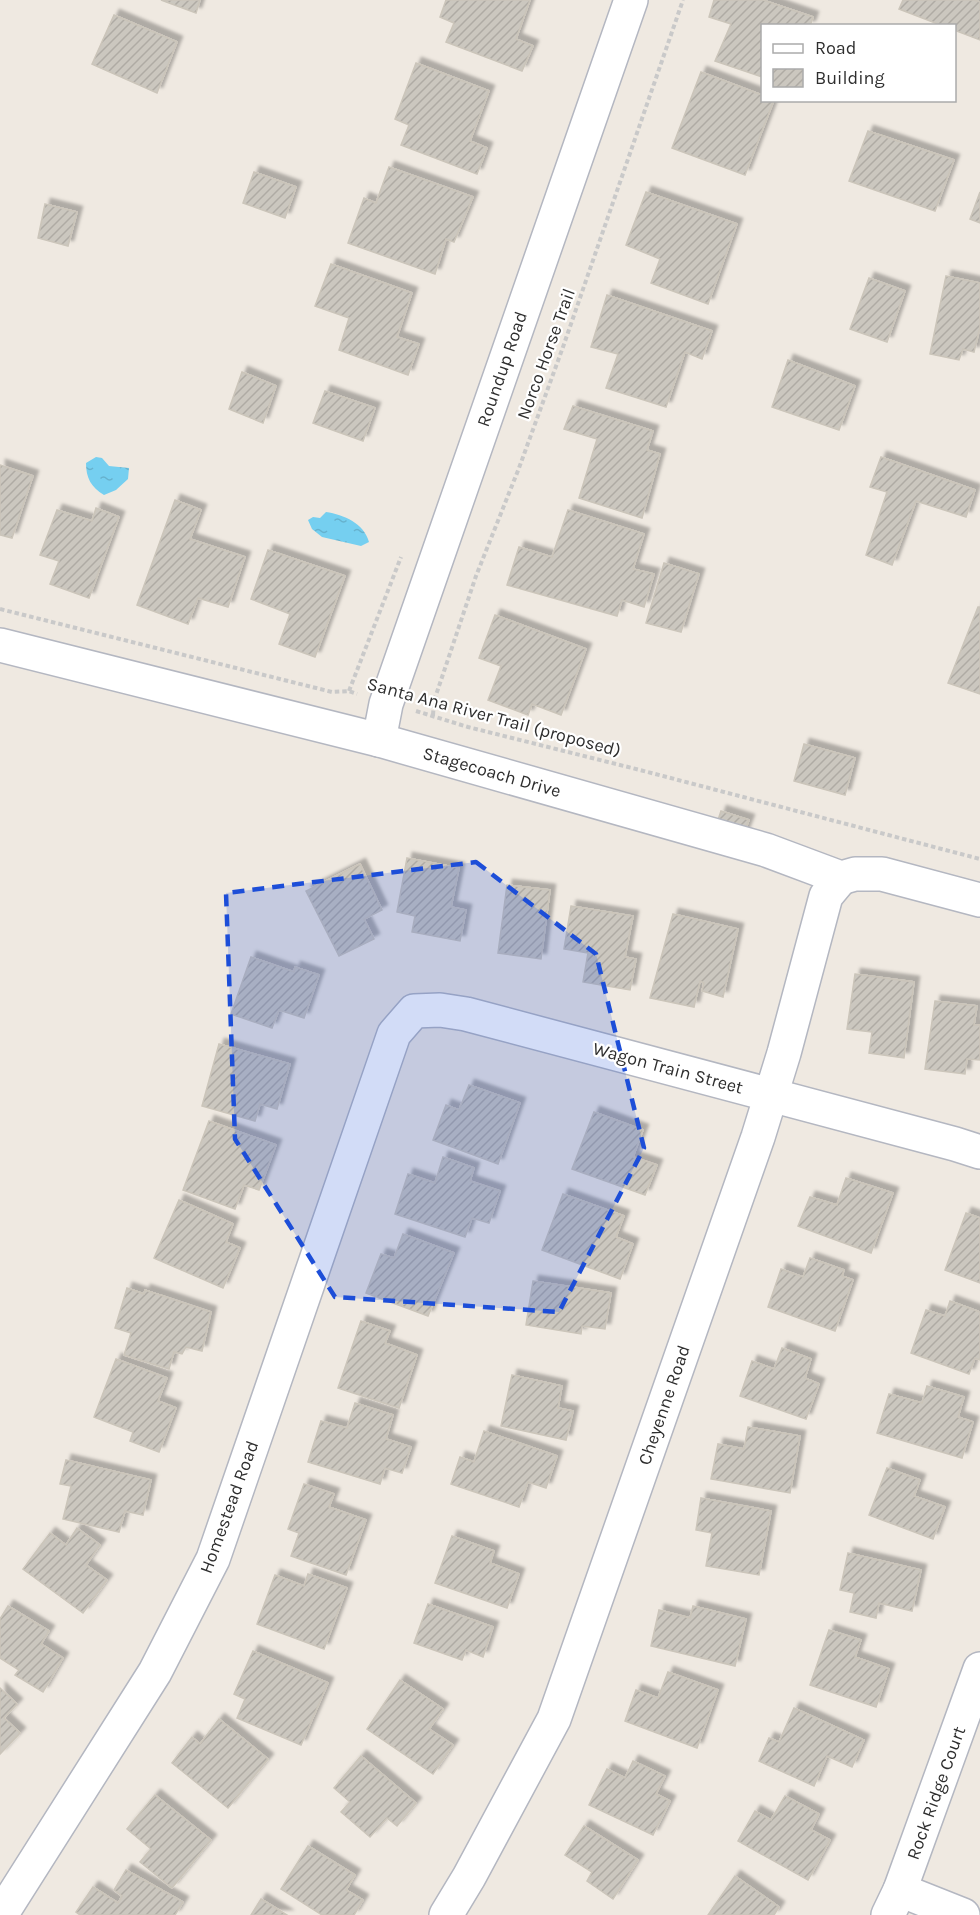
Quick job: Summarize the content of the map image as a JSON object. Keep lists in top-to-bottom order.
{
  "streets": {
    "street": [
      "Roundup Road",
      "Stagecoach Drive",
      "Wagon Train Street",
      "Cheyenne Road",
      "Homestead Road",
      "Rock Ridge Court"
    ],
    "path": ["Norco Horse Trail", "Santa Ana River Trail (proposed)"]
  },
  "crossings": [
    ["Norco Horse Trail", "Santa Ana River Trail (proposed)"],
    ["Roundup Road", "Santa Ana River Trail (proposed)"],
    ["Roundup Road", "Stagecoach Drive"],
    ["Stagecoach Drive", "Cheyenne Road"],
    ["Wagon Train Street", "Cheyenne Road"],
    ["Wagon Train Street", "Homestead Road"]
  ],
  "legend": ["Road", "Building"]
}
